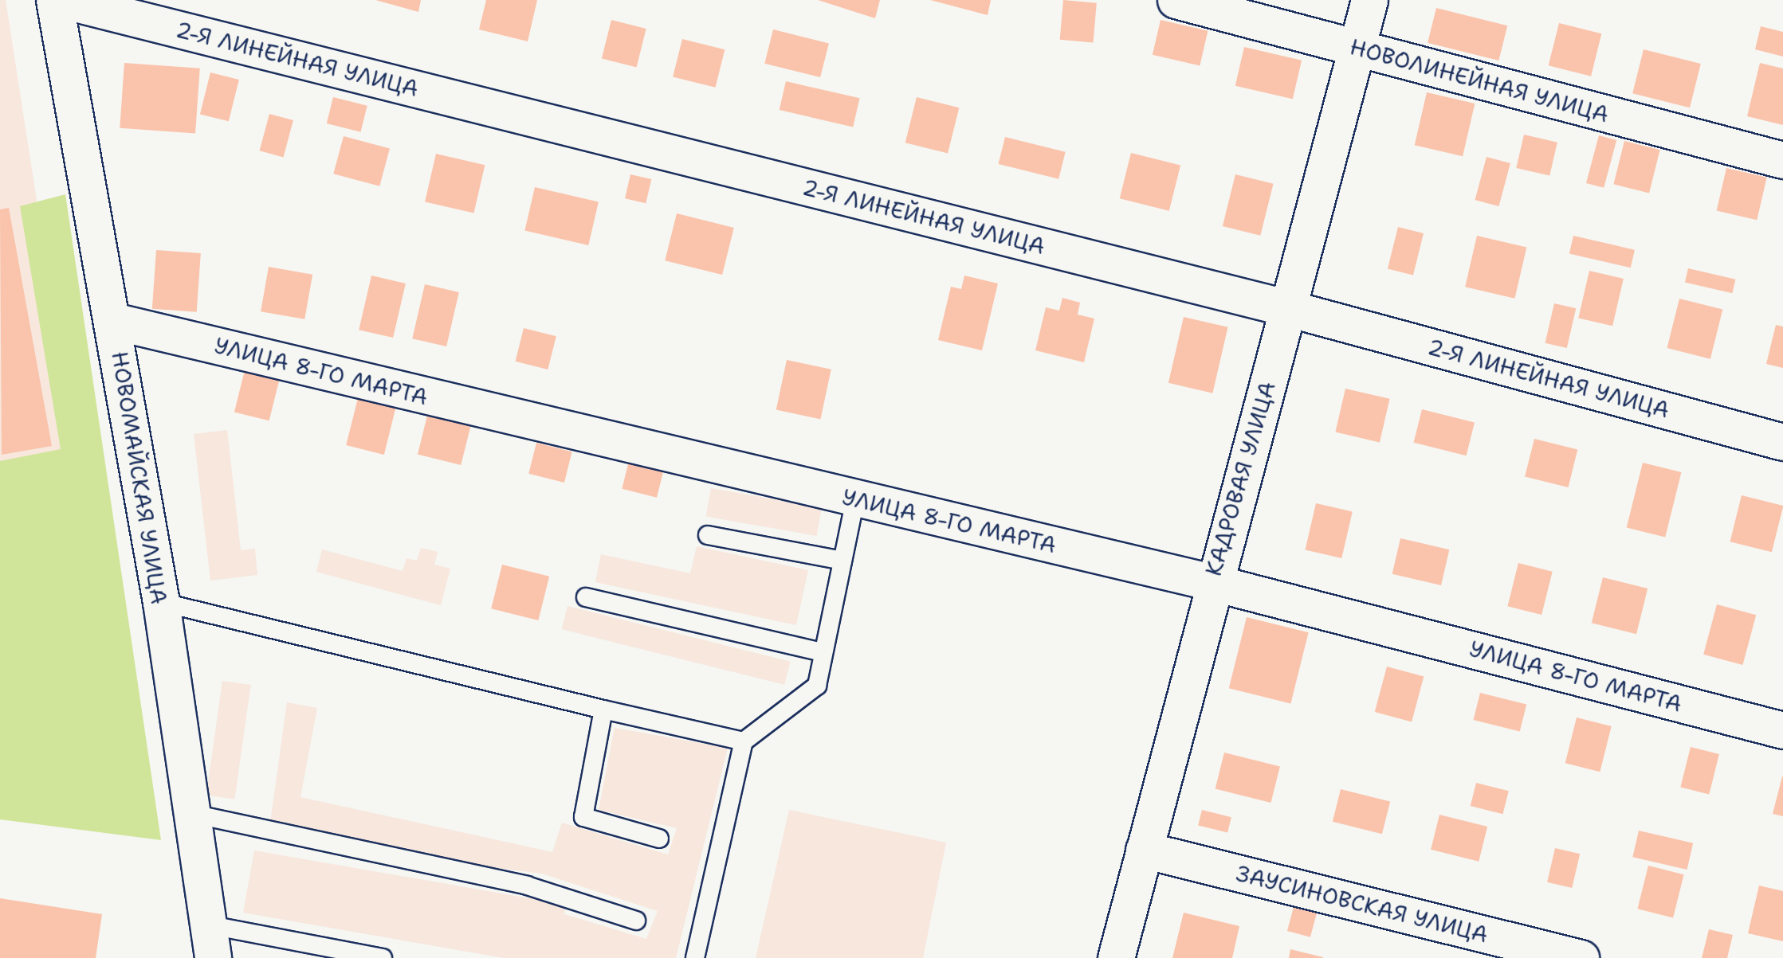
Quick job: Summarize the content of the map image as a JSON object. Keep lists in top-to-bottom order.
{
  "streets": {
    "street": [
      "2-Я ЛИНЕЙНАЯ УЛИЦА",
      "НОВОЛИНЕЙНАЯ УЛИЦА",
      "УЛИЦА 8-ГО МАРТА",
      "НОВОМАЙСКАЯ УЛИЦА",
      "КАДРОВАЯ УЛИЦА",
      "ЗАУСИНОВСКАЯ УЛИЦА"
    ]
  },
  "crossings": [
    ["2-Я ЛИНЕЙНАЯ УЛИЦА", "КАДРОВАЯ УЛИЦА"],
    ["НОВОЛИНЕЙНАЯ УЛИЦА", "КАДРОВАЯ УЛИЦА"],
    ["УЛИЦА 8-ГО МАРТА", "НОВОМАЙСКАЯ УЛИЦА"],
    ["УЛИЦА 8-ГО МАРТА", "КАДРОВАЯ УЛИЦА"],
    ["КАДРОВАЯ УЛИЦА", "ЗАУСИНОВСКАЯ УЛИЦА"]
  ]
}
